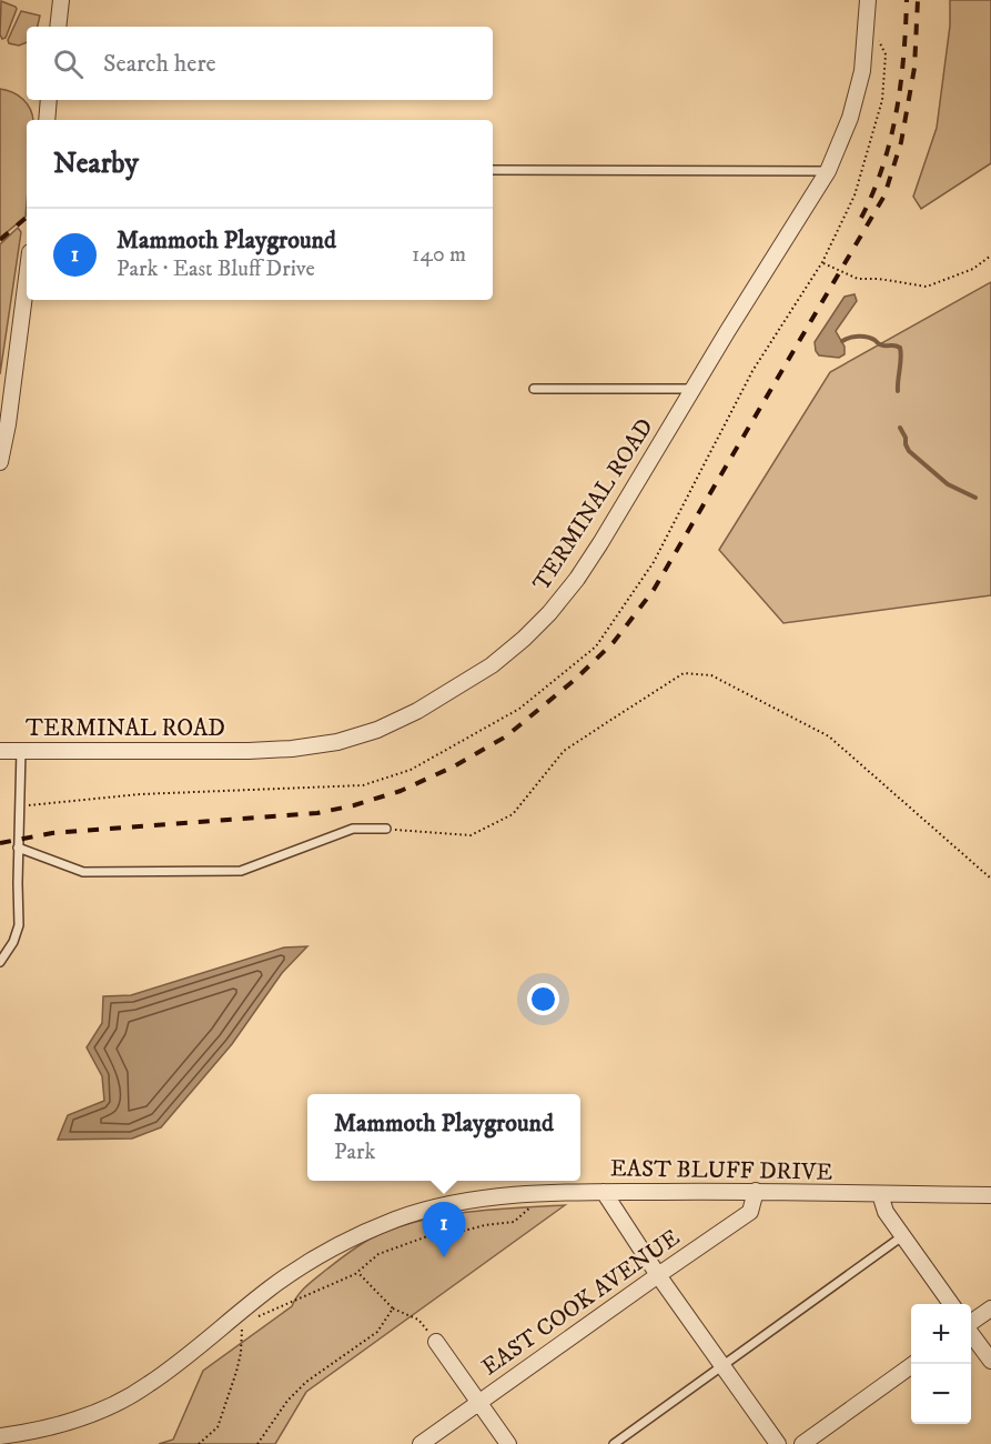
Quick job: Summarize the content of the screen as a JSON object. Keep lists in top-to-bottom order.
{
  "streets": {
    "street": ["TERMINAL ROAD", "EAST BLUFF DRIVE", "EAST COOK AVENUE"]
  },
  "crossings": [
    ["EAST BLUFF DRIVE", "EAST COOK AVENUE"]
  ],
  "page": {
    "search": "Search here",
    "heading": "Nearby",
    "list": [
      {
        "mark": "1",
        "name": "Mammoth Playground",
        "note": "Park · East Bluff Drive",
        "value": "140 m"
      }
    ],
    "popup": ["Mammoth Playground", "Park"],
    "pins": "1",
    "map_buttons": ["+", "−"]
  }
}
